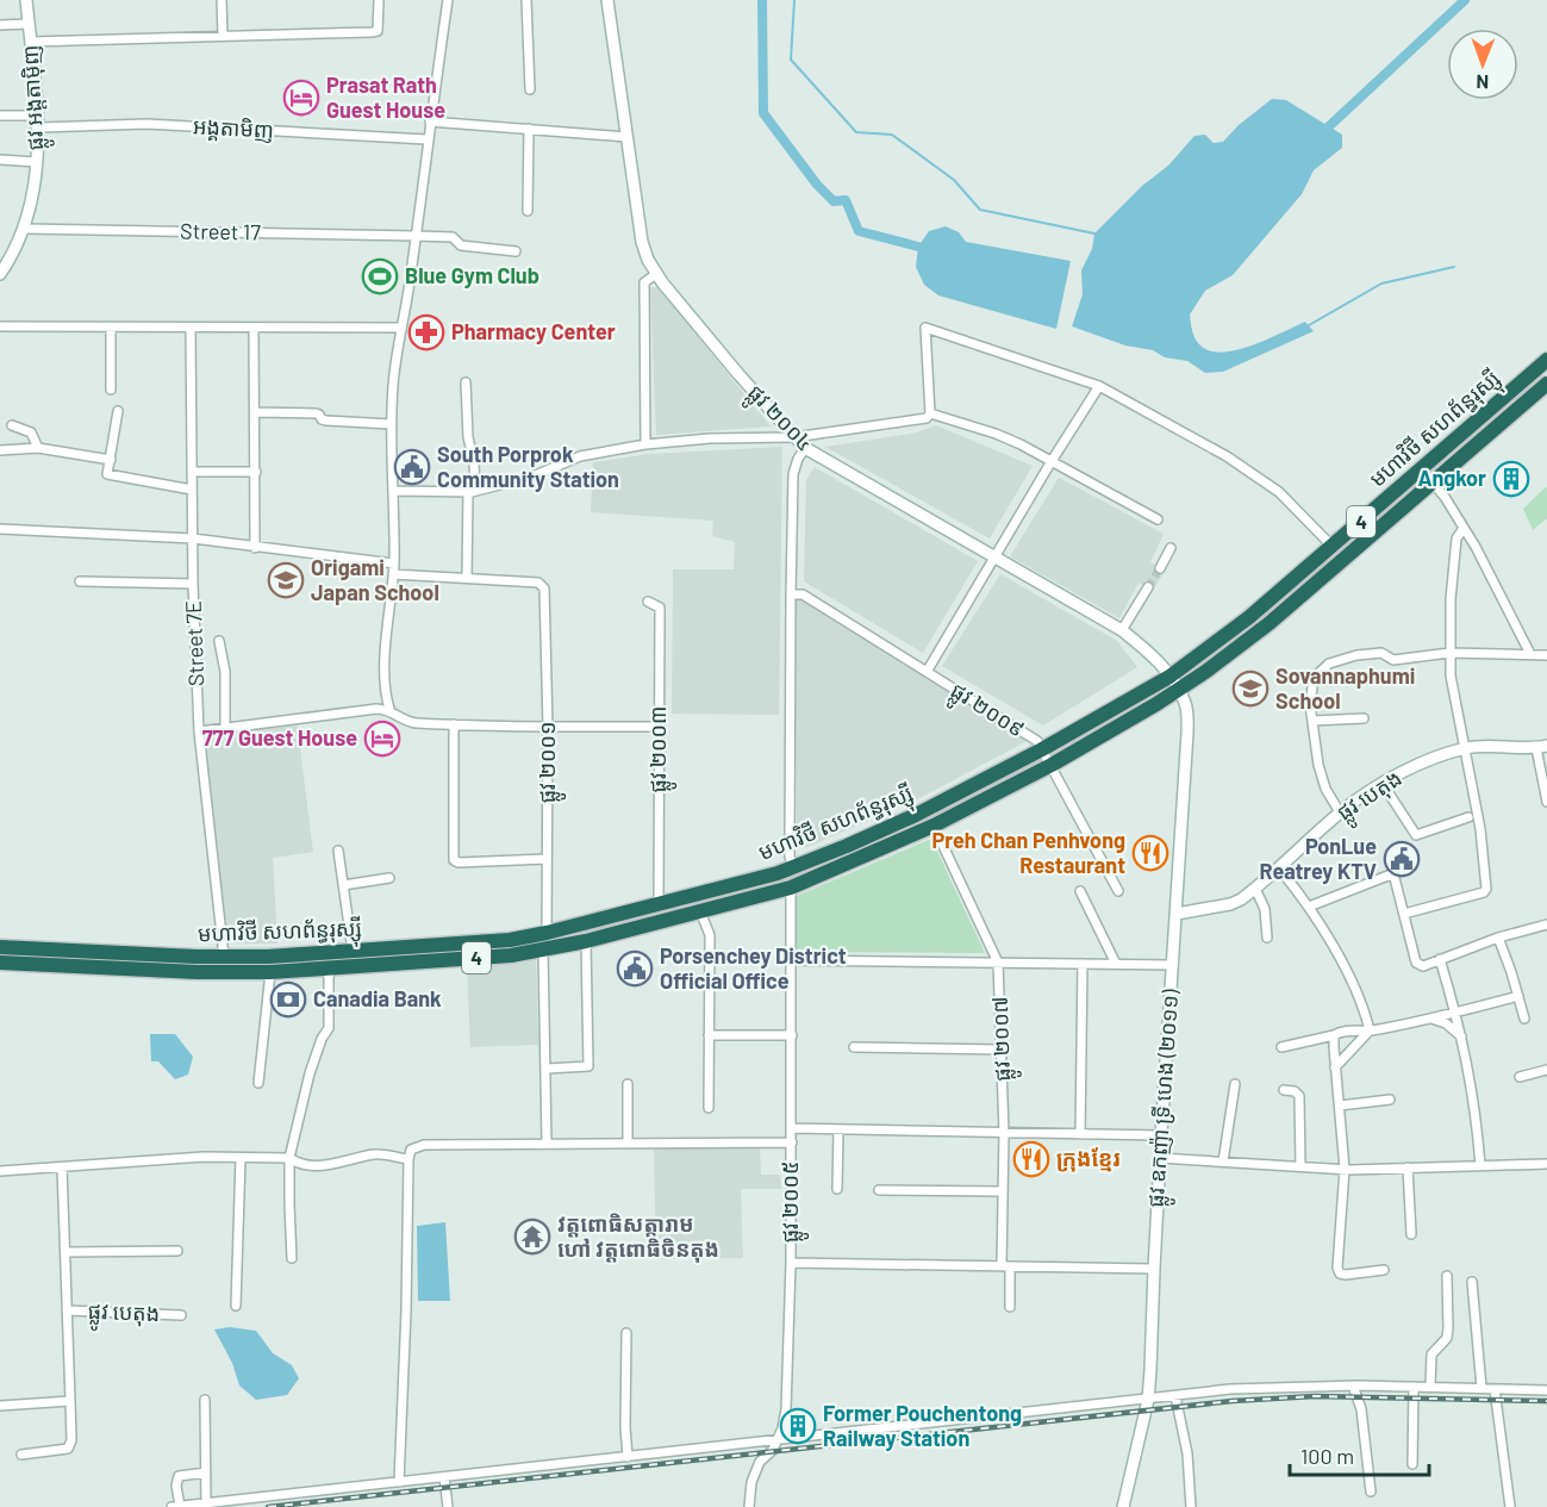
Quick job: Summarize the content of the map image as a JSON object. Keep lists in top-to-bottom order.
{
  "streets": {
    "highway": ["មហាវិថី សហព័ន្ធរុស្ស៊ី", "4"],
    "main road": [
      "ផ្លូវ អង្តតាម៉ិញ",
      "ផ្លូវ ២០០៤",
      "ផ្លូវ បេតុង",
      "ផ្លូវ ឧកញ៉ា ទ្រី ហេង (២០១១)"
    ],
    "street": [
      "អង្គតាមិញ",
      "Street 17",
      "Street 7E",
      "ផ្លូវ ២០០៩",
      "ផ្លូវ ២០០៣",
      "ផ្លូវ ២០០១",
      "ផ្លូវ ២០០៧",
      "ផ្លូវ ២០០៥"
    ]
  },
  "crossings": [
    ["ផ្លូវ អង្តតាម៉ិញ", "អង្គតាមិញ"],
    ["ផ្លូវ អង្តតាម៉ិញ", "Street 17"],
    ["ផ្លូវ ២០០៤", "មហាវិថី សហព័ន្ធរុស្ស៊ី"],
    ["ផ្លូវ ២០០៤", "ផ្លូវ ឧកញ៉ា ទ្រី ហេង (២០១១)"],
    ["មហាវិថី សហព័ន្ធរុស្ស៊ី", "Street 7E"],
    ["មហាវិថី សហព័ន្ធរុស្ស៊ី", "ផ្លូវ ២០០៩"],
    ["មហាវិថី សហព័ន្ធរុស្ស៊ី", "ផ្លូវ ២០០៣"],
    ["មហាវិថី សហព័ន្ធរុស្ស៊ី", "ផ្លូវ ២០០១"],
    ["មហាវិថី សហព័ន្ធរុស្ស៊ី", "ផ្លូវ ២០០៧"],
    ["មហាវិថី សហព័ន្ធរុស្ស៊ី", "ផ្លូវ ឧកញ៉ា ទ្រី ហេង (២០១១)"],
    ["មហាវិថី សហព័ន្ធរុស្ស៊ី", "ផ្លូវ ២០០៥"],
    ["ផ្លូវ បេតុង", "ផ្លូវ ឧកញ៉ា ទ្រី ហេង (២០១១)"]
  ],
  "places": {
    "hotel": ["Prasat Rath Guest House", "777 Guest House"],
    "sports": ["Blue Gym Club"],
    "pharmacy": ["Pharmacy Center"],
    "public building": ["South Porprok Community Station", "PonLue Reatrey KTV", "Porsenchey District Official Office"],
    "building": ["Angkor", "Former Pouchentong Railway Station"],
    "school or university": ["Origami Japan School", "Sovannaphumi School"],
    "restaurant": ["Preh Chan Penhvong Restaurant", "ក្រុងខ្មែរ"],
    "bank": ["Canadia Bank"],
    "temple": ["វត្តពោធិសត្តារាម ហៅ វត្តពោធិចិនតុង"]
  },
  "scale_bar": "100 m",
  "north": "bottom"
}
